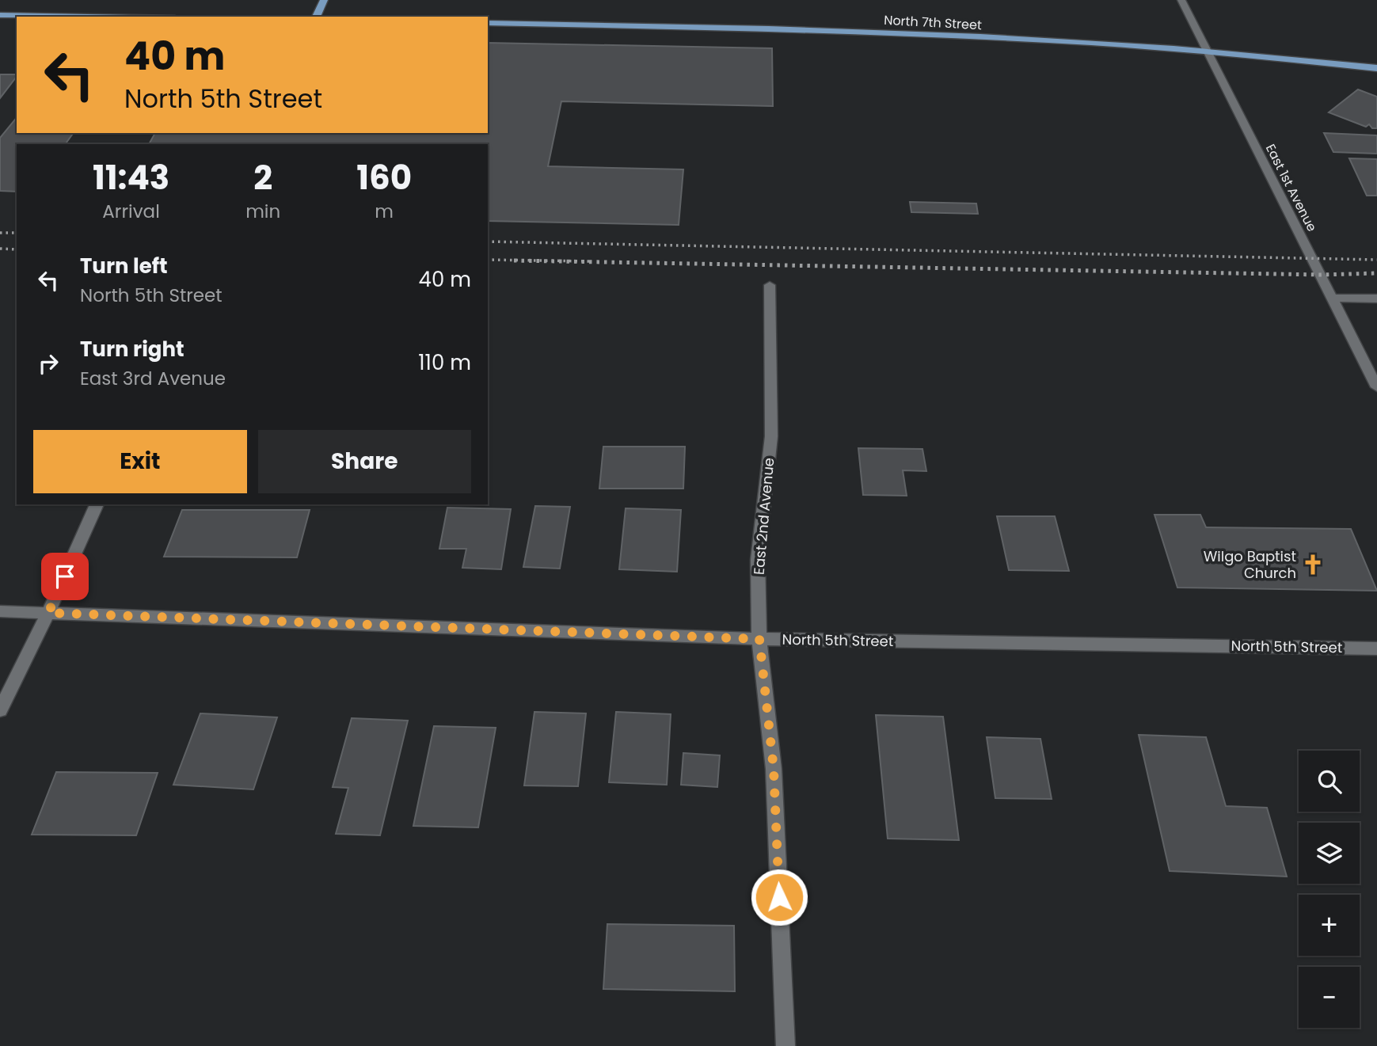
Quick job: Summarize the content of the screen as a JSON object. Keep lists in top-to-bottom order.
{
  "streets": {
    "main road": ["North 7th Street"],
    "street": ["East 1st Avenue", "East 2nd Avenue", "North 5th Street"]
  },
  "crossings": [
    ["North 7th Street", "East 1st Avenue"],
    ["East 2nd Avenue", "North 5th Street"]
  ],
  "places": {
    "church": ["Wilgo Baptist Church"]
  },
  "page": {
    "turn": ["40 m", "North 5th Street"],
    "eta": [
      "11:43",
      "Arrival",
      "2",
      "min",
      "160",
      "m"
    ],
    "list": [
      {
        "name": "Turn left",
        "note": "North 5th Street",
        "value": "40 m"
      },
      {
        "name": "Turn right",
        "note": "East 3rd Avenue",
        "value": "110 m"
      }
    ],
    "buttons": ["Exit", "Share"],
    "map_buttons": ["+", "−"]
  }
}
